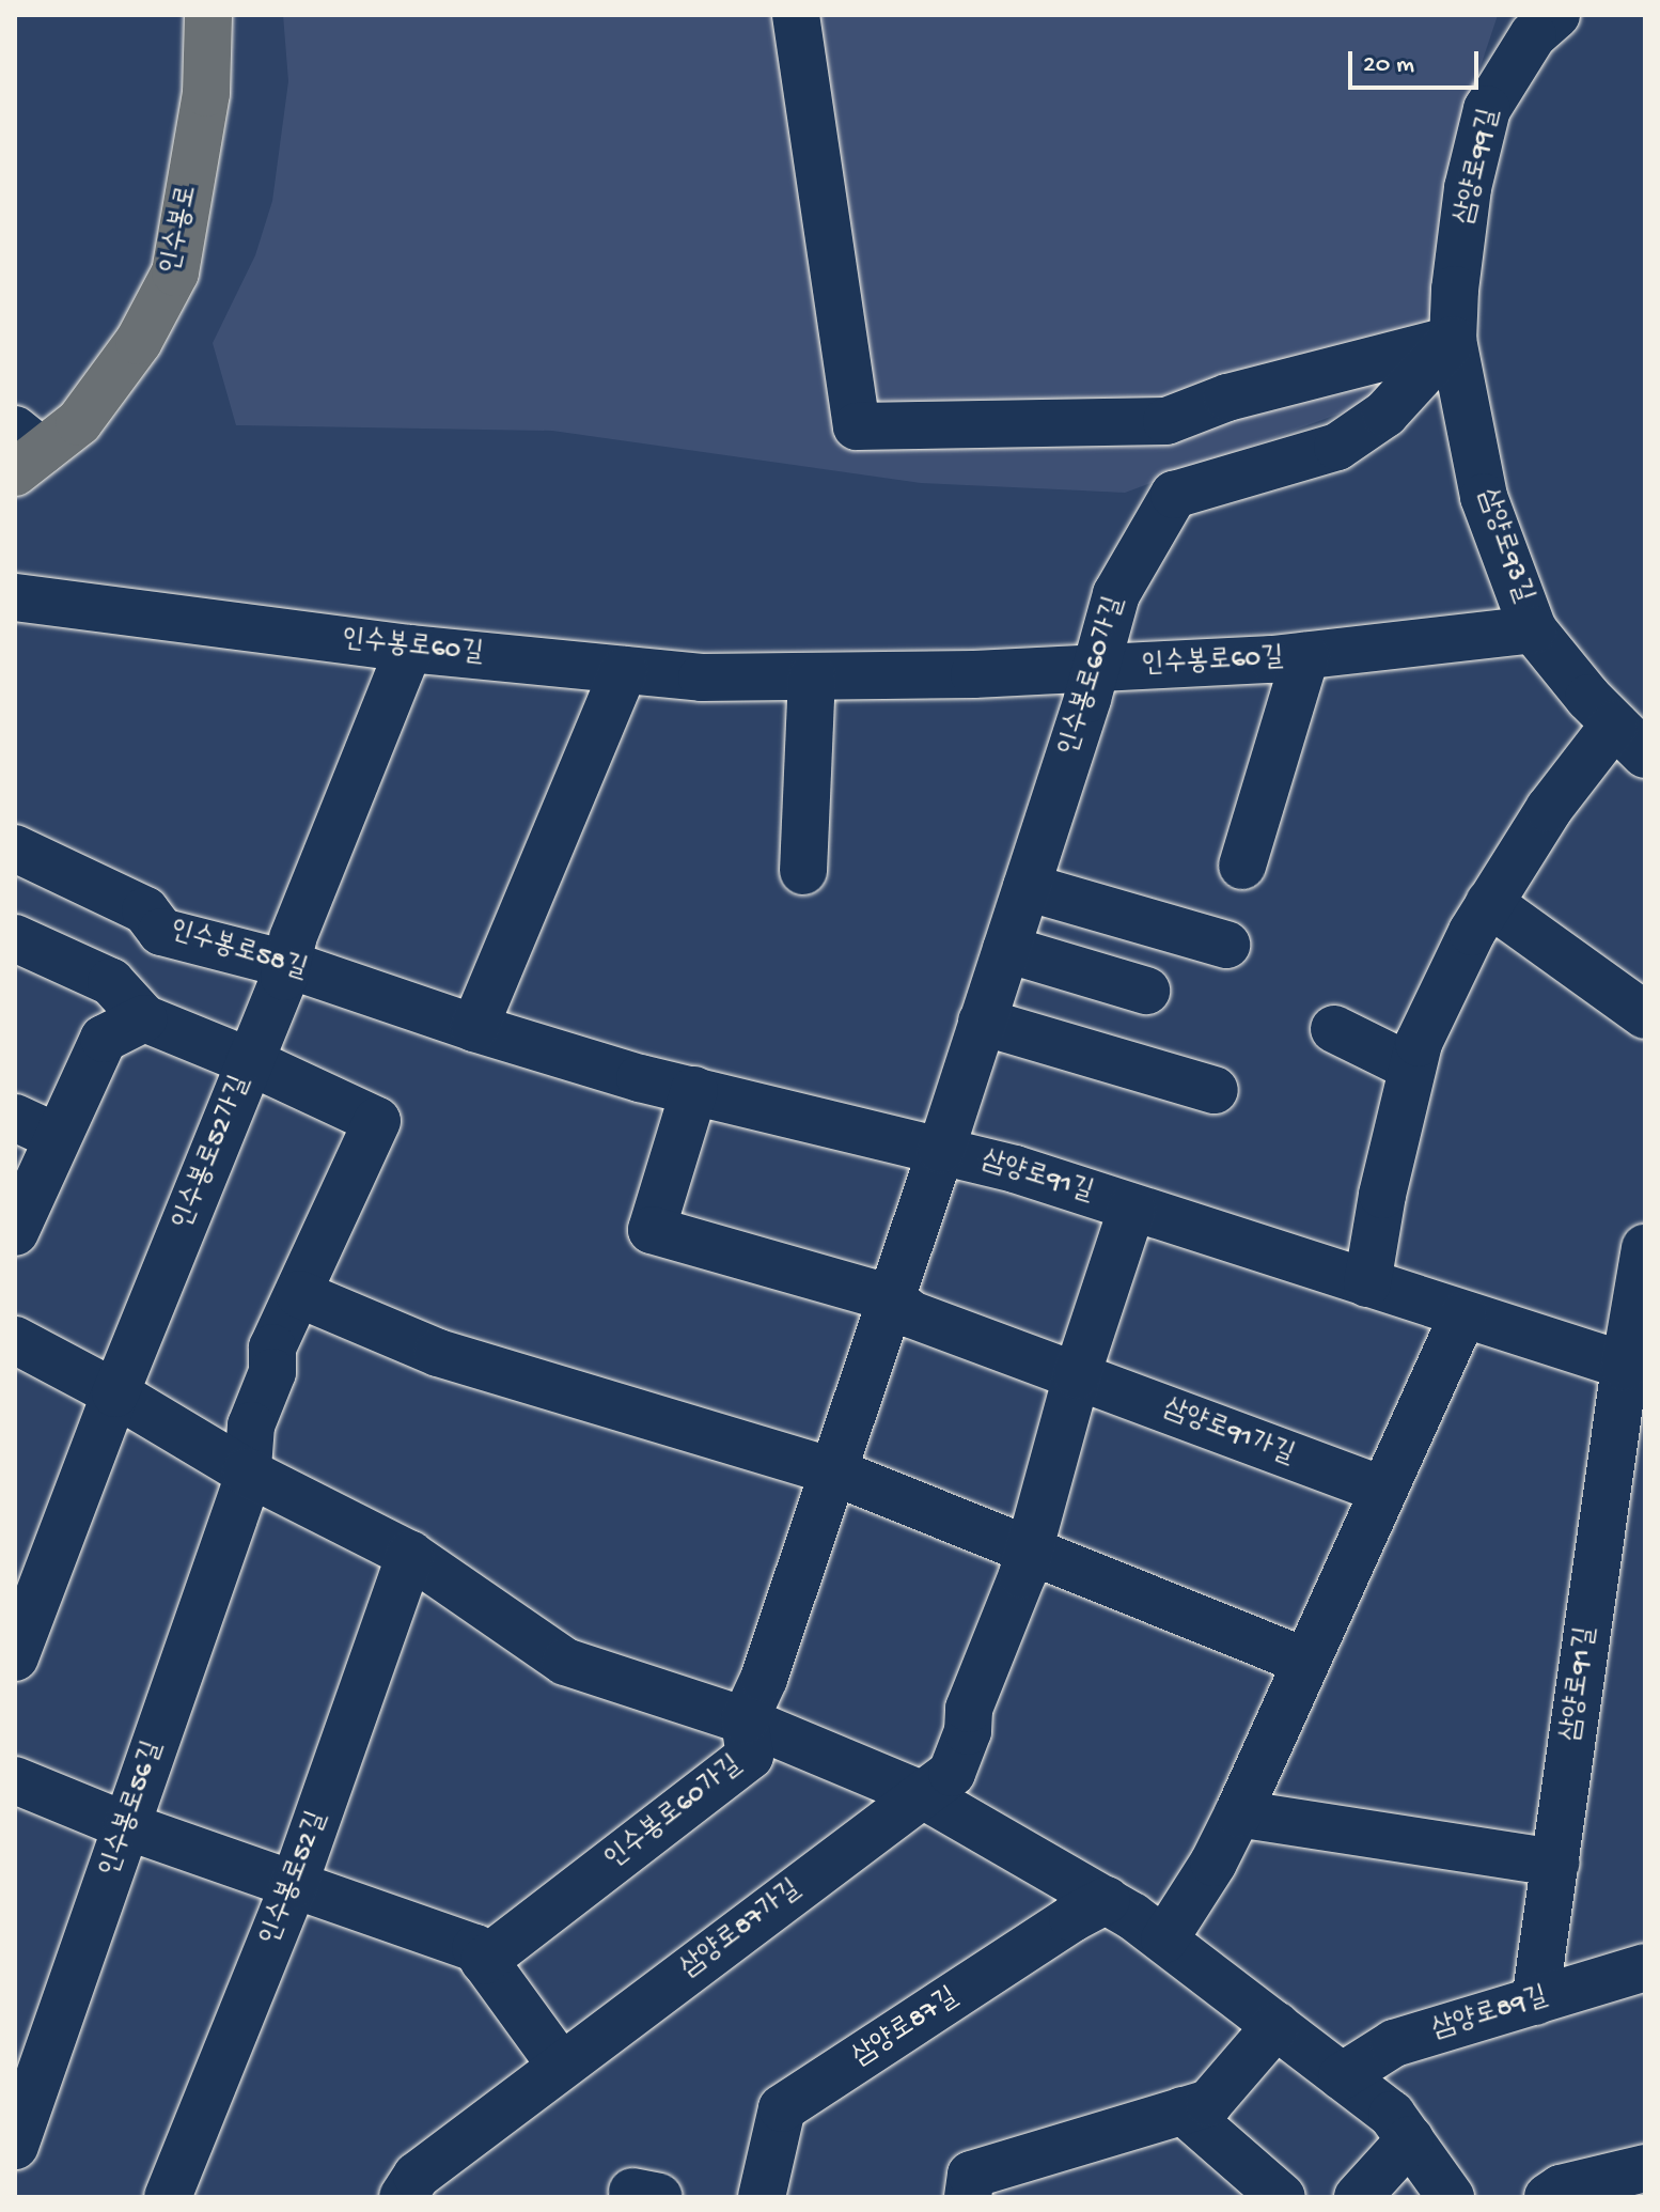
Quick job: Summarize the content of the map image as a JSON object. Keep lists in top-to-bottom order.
{
  "streets": {
    "main road": ["인수봉로"],
    "street": [
      "삼양로99길",
      "삼양로93길",
      "인수봉로60길",
      "인수봉로60가길",
      "인수봉로58길",
      "인수봉로52가길",
      "삼양로91길",
      "삼양로91가길",
      "인수봉로56길",
      "인수봉로52길",
      "삼양로87가길",
      "삼양로89길",
      "삼양로87길"
    ]
  },
  "crossings": [
    ["삼양로99길", "삼양로93길"],
    ["삼양로99길", "인수봉로60가길"],
    ["삼양로93길", "인수봉로60길"],
    ["삼양로93길", "인수봉로60가길"],
    ["삼양로93길", "삼양로91길"],
    ["인수봉로60길", "인수봉로60가길"],
    ["인수봉로60길", "인수봉로52가길"],
    ["인수봉로60가길", "인수봉로58길"],
    ["인수봉로60가길", "삼양로91길"],
    ["인수봉로58길", "인수봉로52가길"],
    ["인수봉로58길", "삼양로91길"],
    ["인수봉로52가길", "인수봉로56길"],
    ["삼양로91길", "삼양로89길"]
  ],
  "scale_bar": "20 m"
}
